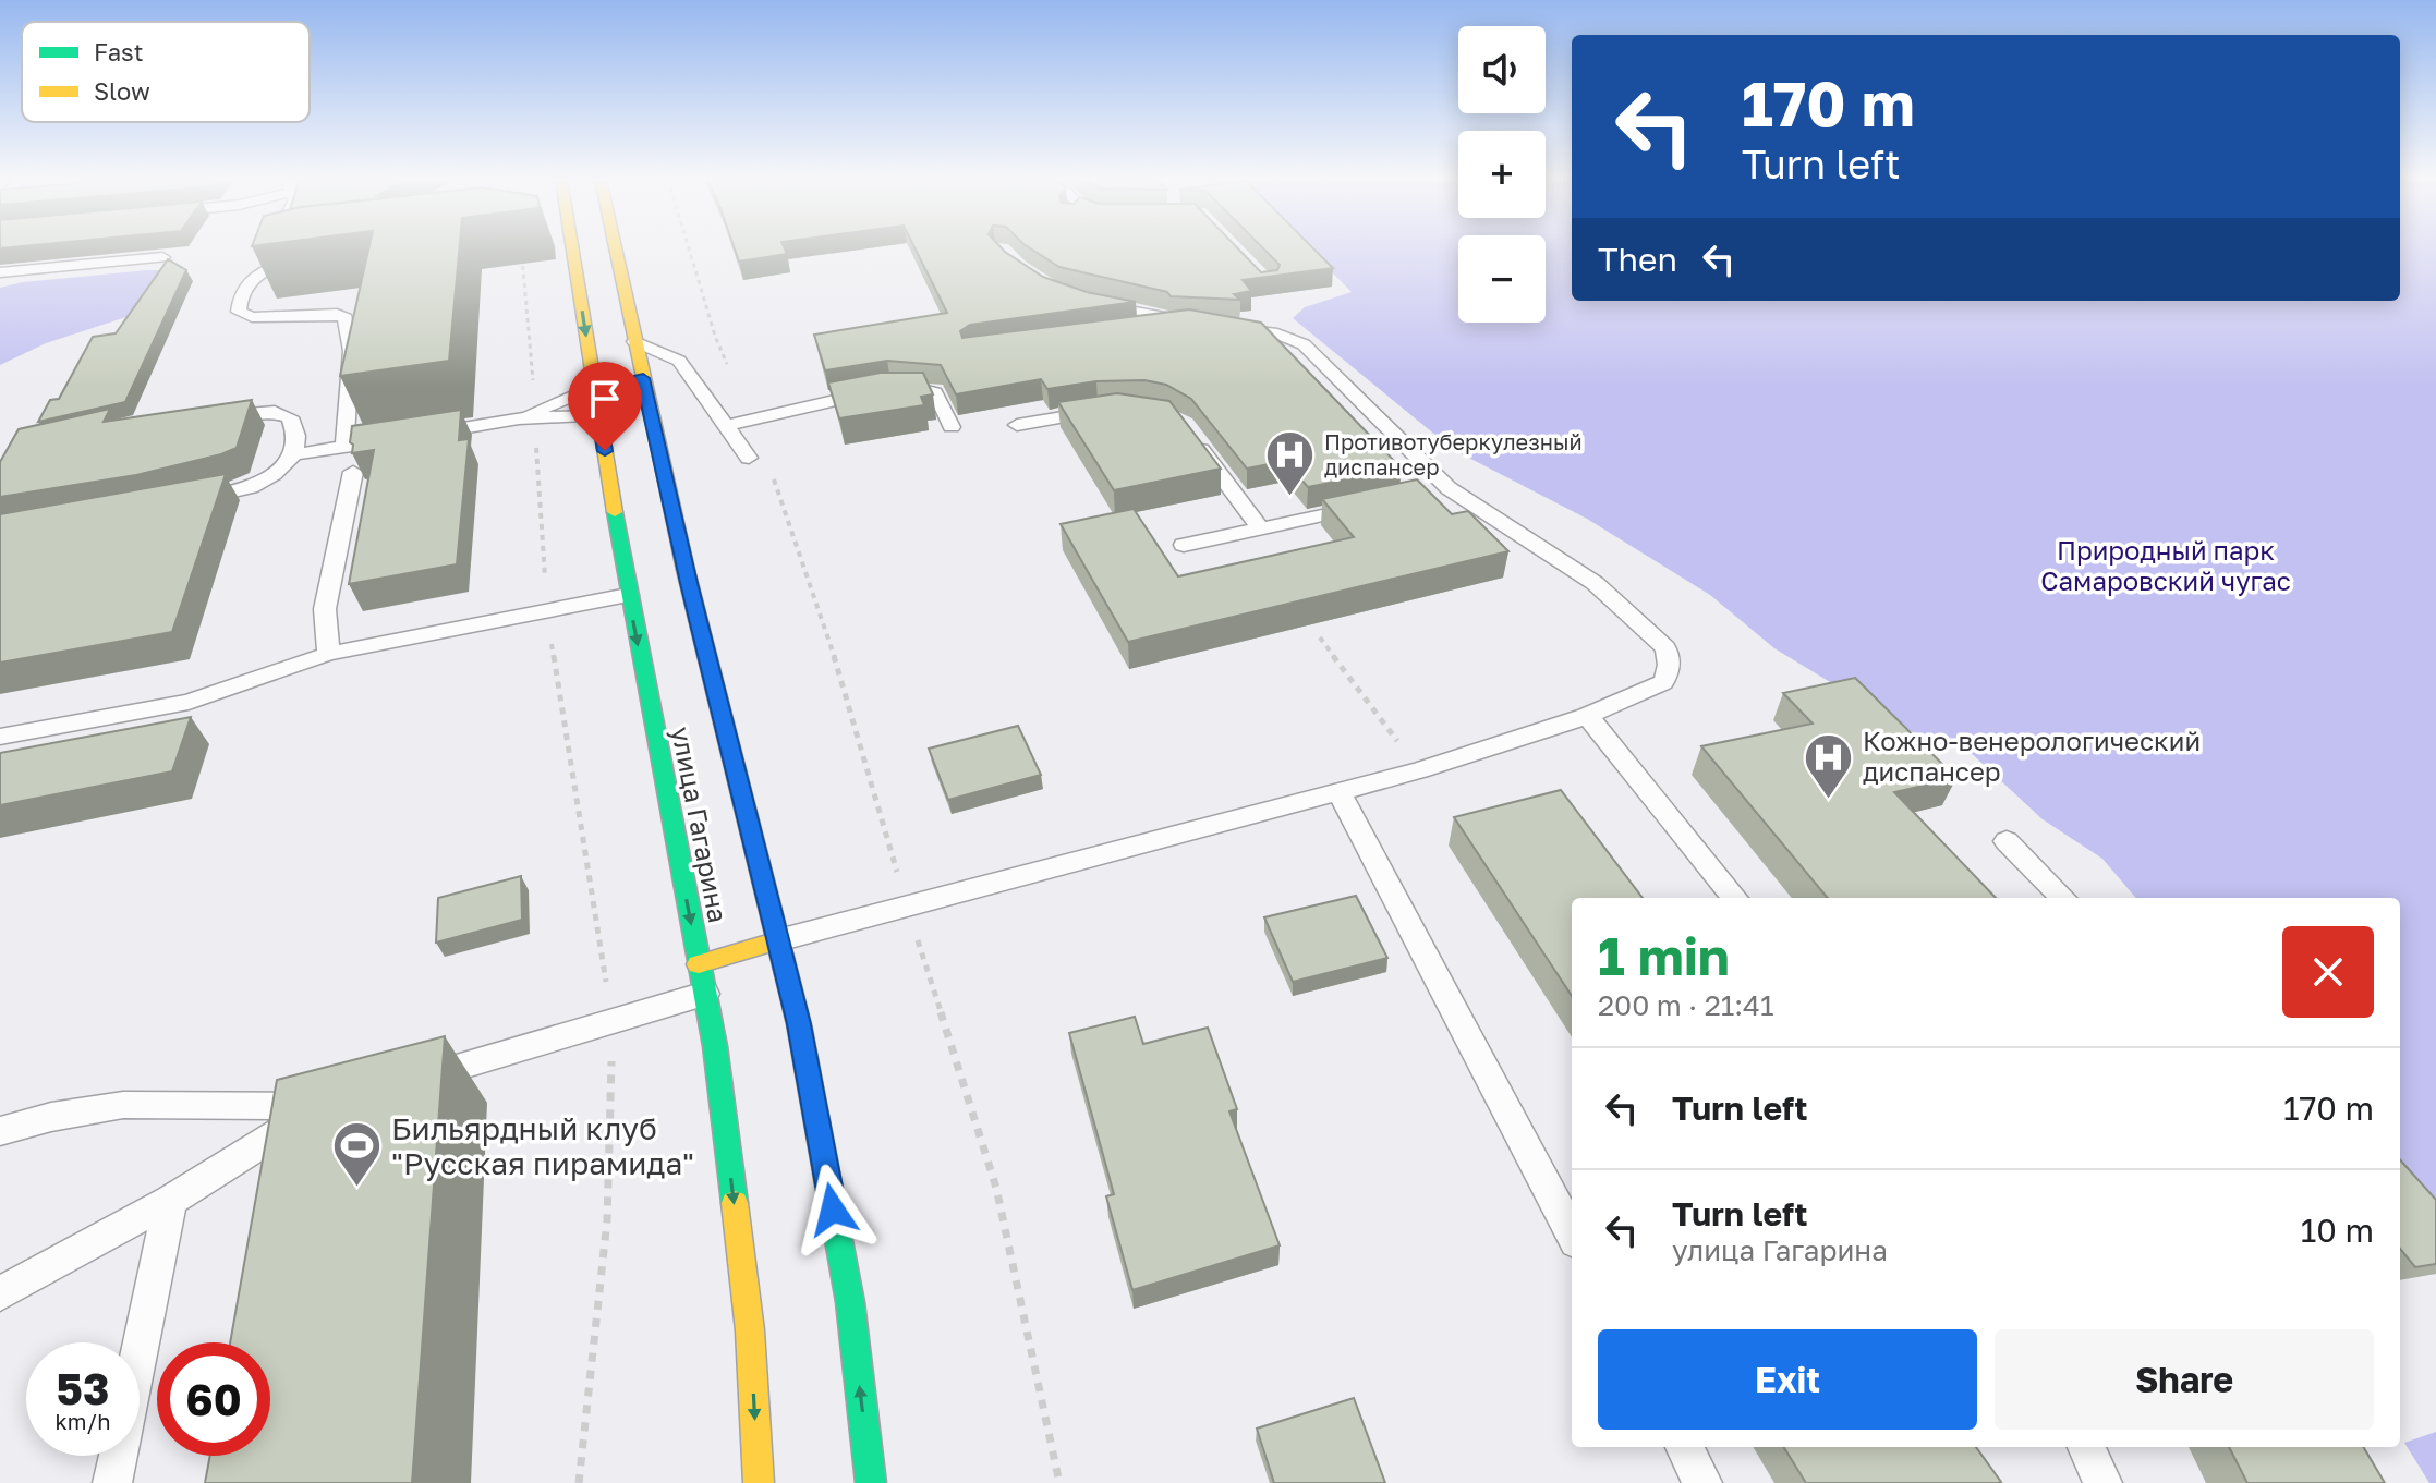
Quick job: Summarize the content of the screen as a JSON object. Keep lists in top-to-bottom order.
{
  "streets": {
    "main road": ["улица Гагарина"]
  },
  "parks": ["Природный парк Самаровский чугас"],
  "places": {
    "hospital": ["Противотуберкулезный диспансер", "Кожно-венерологический диспансер"],
    "sports": ["Бильярдный клуб \"Русская пирамида\""]
  },
  "legend": ["Fast", "Slow"],
  "page": {
    "map_buttons": ["+", "−"],
    "turn": ["170 m", "Turn left"],
    "then": "Then",
    "heading": ["1 min", "200 m · 21:41"],
    "list": [
      {
        "name": "Turn left",
        "value": "170 m"
      },
      {
        "name": "Turn left",
        "note": "улица Гагарина",
        "value": "10 m"
      }
    ],
    "buttons": ["Exit", "Share"],
    "speed": "53 km/h",
    "limit": "60"
  }
}
